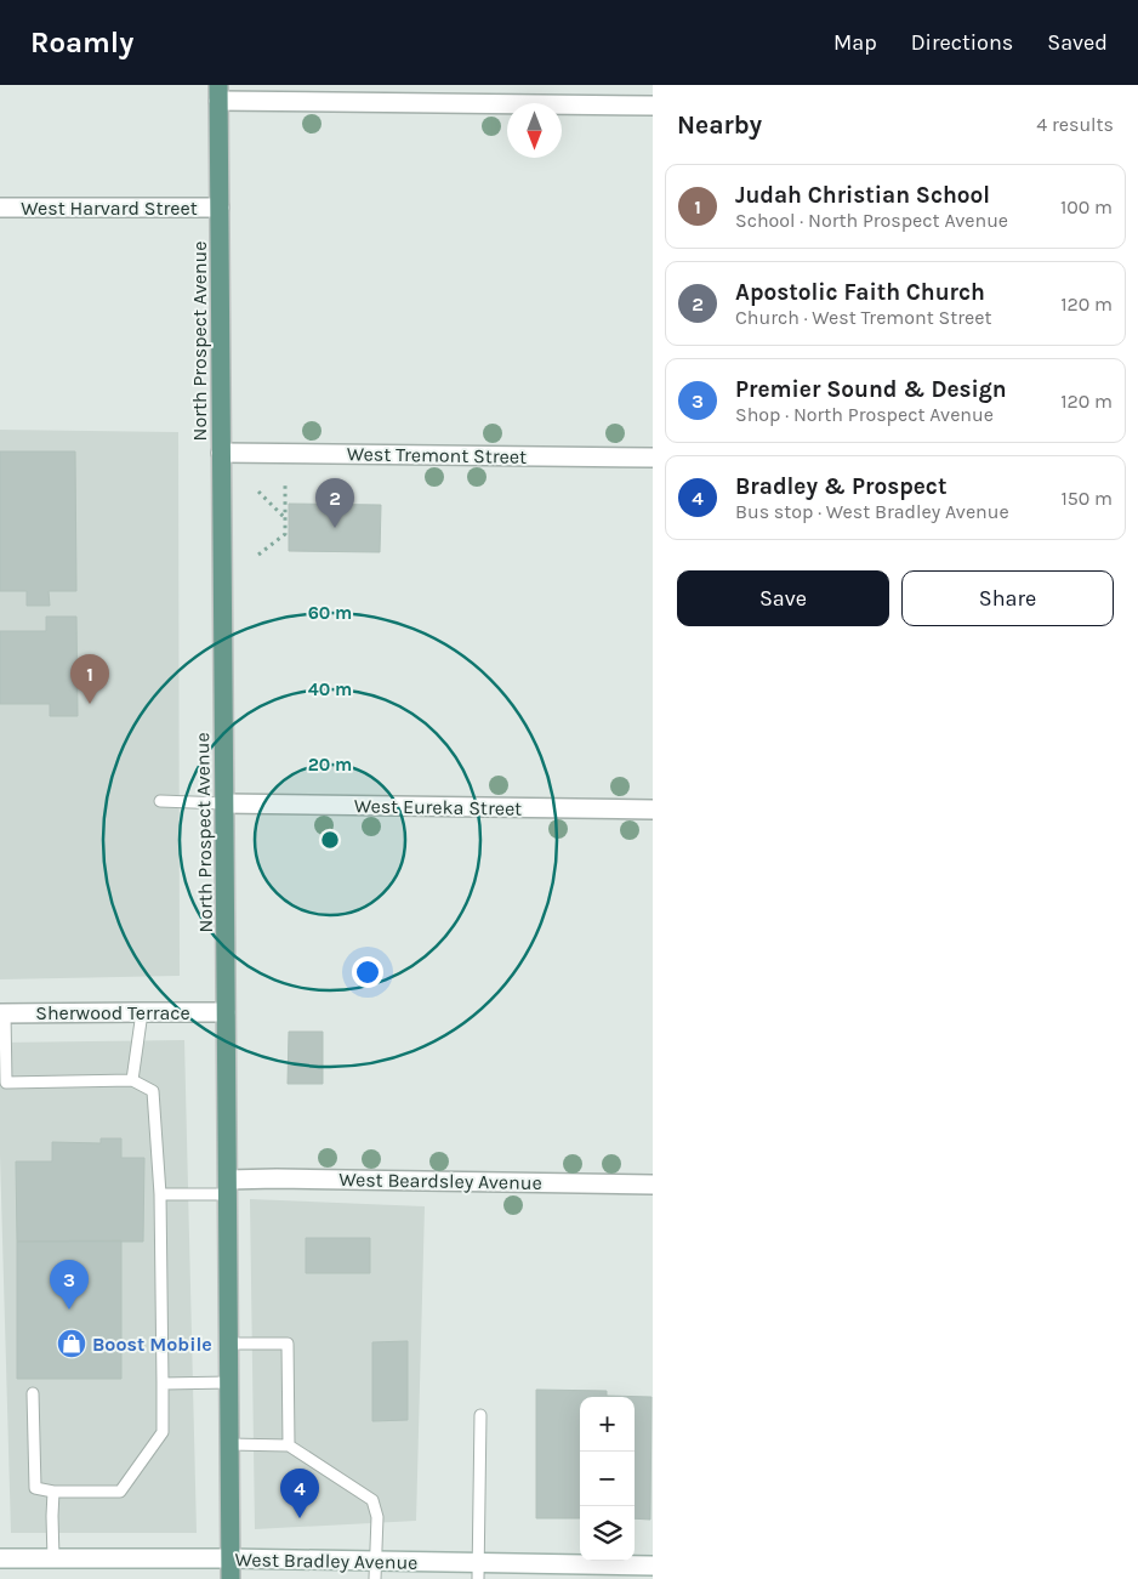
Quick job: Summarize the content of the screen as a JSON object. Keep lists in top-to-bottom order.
{
  "streets": {
    "main road": ["North Prospect Avenue"],
    "street": [
      "West Harvard Street",
      "West Tremont Street",
      "West Eureka Street",
      "Sherwood Terrace",
      "West Beardsley Avenue",
      "West Bradley Avenue"
    ]
  },
  "crossings": [
    ["West Harvard Street", "North Prospect Avenue"],
    ["North Prospect Avenue", "West Tremont Street"],
    ["North Prospect Avenue", "West Eureka Street"],
    ["North Prospect Avenue", "Sherwood Terrace"],
    ["North Prospect Avenue", "West Beardsley Avenue"],
    ["North Prospect Avenue", "West Bradley Avenue"]
  ],
  "places": {
    "shop": ["Boost Mobile"]
  },
  "north": "bottom",
  "page": {
    "header": "Roamly",
    "nav": ["Map", "Directions", "Saved"],
    "heading": ["Nearby", "4 results"],
    "list": [
      {
        "mark": "1",
        "name": "Judah Christian School",
        "note": "School · North Prospect Avenue",
        "value": "100 m"
      },
      {
        "mark": "2",
        "name": "Apostolic Faith Church",
        "note": "Church · West Tremont Street",
        "value": "120 m"
      },
      {
        "mark": "3",
        "name": "Premier Sound & Design",
        "note": "Shop · North Prospect Avenue",
        "value": "120 m"
      },
      {
        "mark": "4",
        "name": "Bradley & Prospect",
        "note": "Bus stop · West Bradley Avenue",
        "value": "150 m"
      }
    ],
    "pins": [
      "2",
      "1",
      "3",
      "4"
    ],
    "buttons": ["Save", "Share"],
    "map_buttons": ["+", "−"]
  },
  "rings": ["60 m", "40 m", "20 m"]
}
